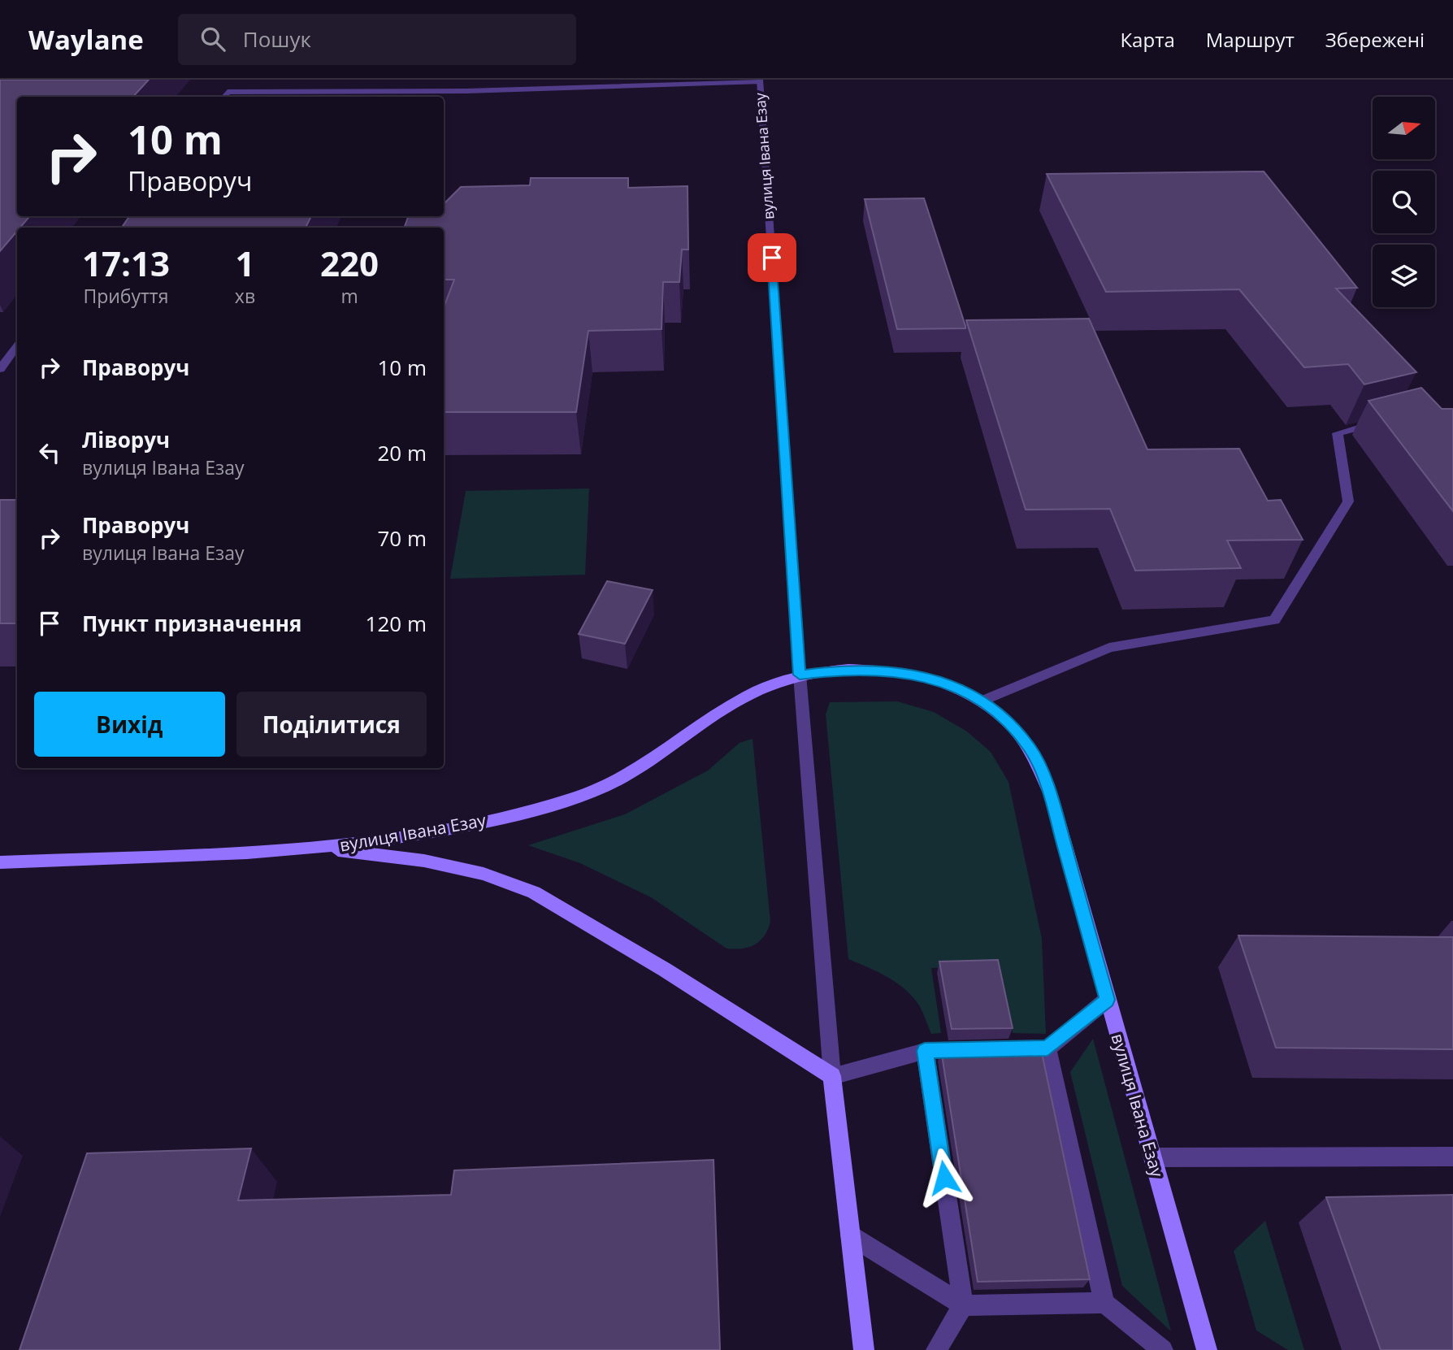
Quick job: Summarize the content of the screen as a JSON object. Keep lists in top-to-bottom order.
{
  "streets": {
    "main road": ["вулиця Івана Езау"]
  },
  "north": "right",
  "page": {
    "header": "Waylane",
    "search": "Пошук",
    "nav": ["Карта", "Маршрут", "Збережені"],
    "turn": ["10 m", "Праворуч"],
    "eta": [
      "17:13",
      "Прибуття",
      "1",
      "хв",
      "220",
      "m"
    ],
    "list": [
      {
        "name": "Праворуч",
        "value": "10 m"
      },
      {
        "name": "Ліворуч",
        "note": "вулиця Івана Езау",
        "value": "20 m"
      },
      {
        "name": "Праворуч",
        "note": "вулиця Івана Езау",
        "value": "70 m"
      },
      {
        "name": "Пункт призначення",
        "value": "120 m"
      }
    ],
    "buttons": ["Вихід", "Поділитися"]
  }
}
